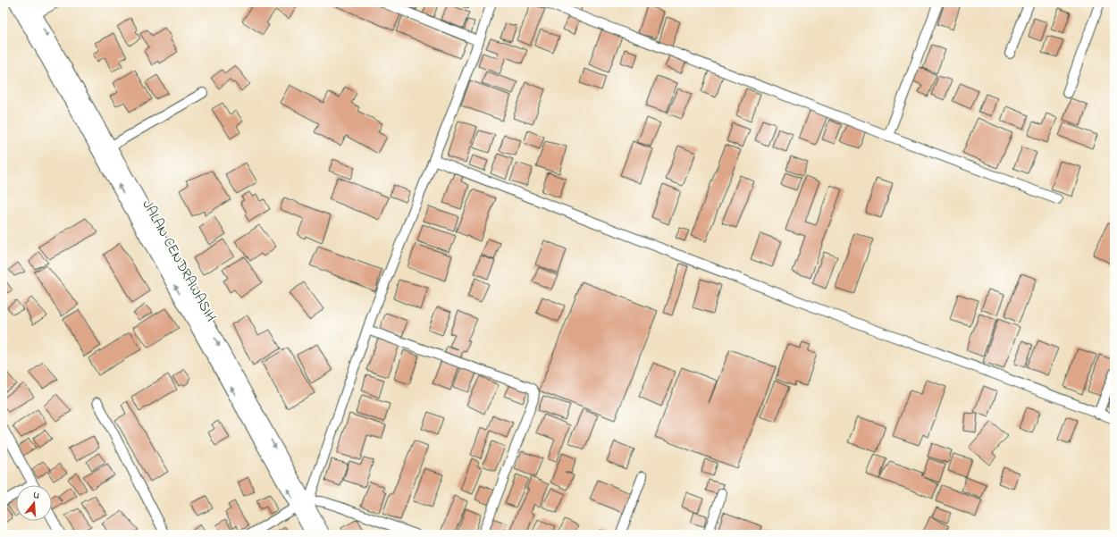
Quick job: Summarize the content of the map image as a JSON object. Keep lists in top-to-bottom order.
{
  "streets": {
    "main road": ["JALAN CENDRAWASIH"]
  },
  "north": "top"
}
